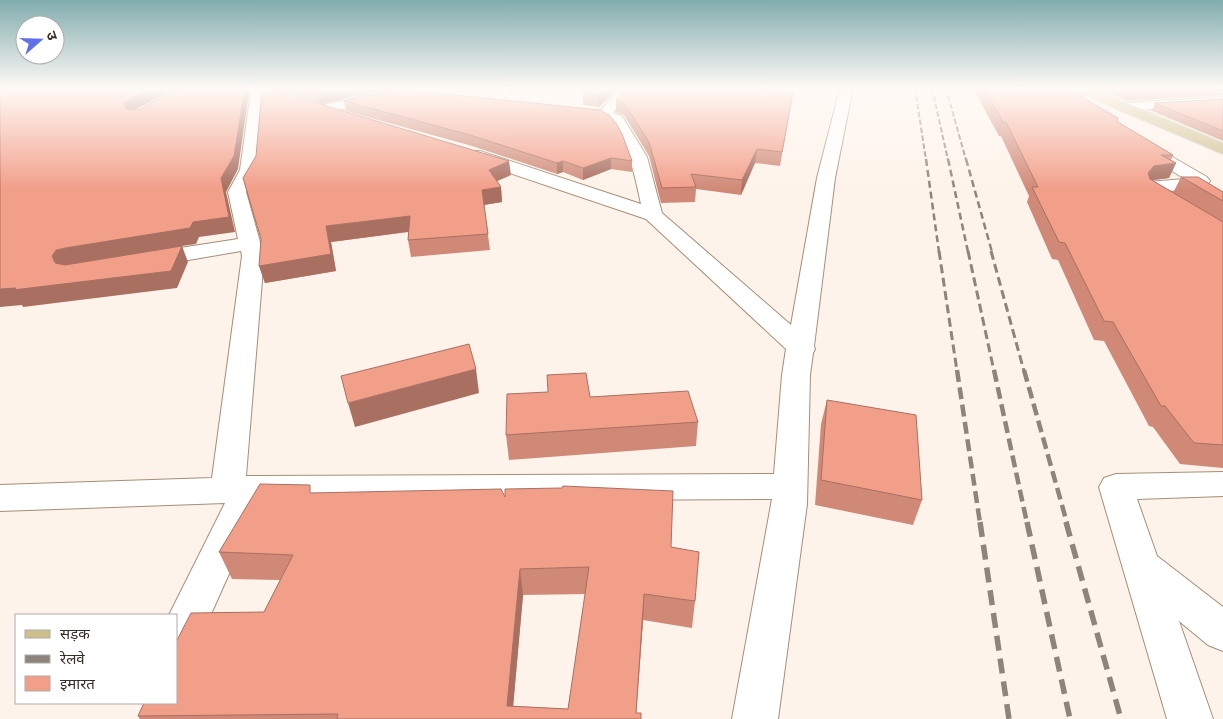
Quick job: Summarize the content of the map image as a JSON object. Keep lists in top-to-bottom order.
{
  "legend": ["सड़क", "रेलवे", "इमारत"],
  "north": "right"
}
